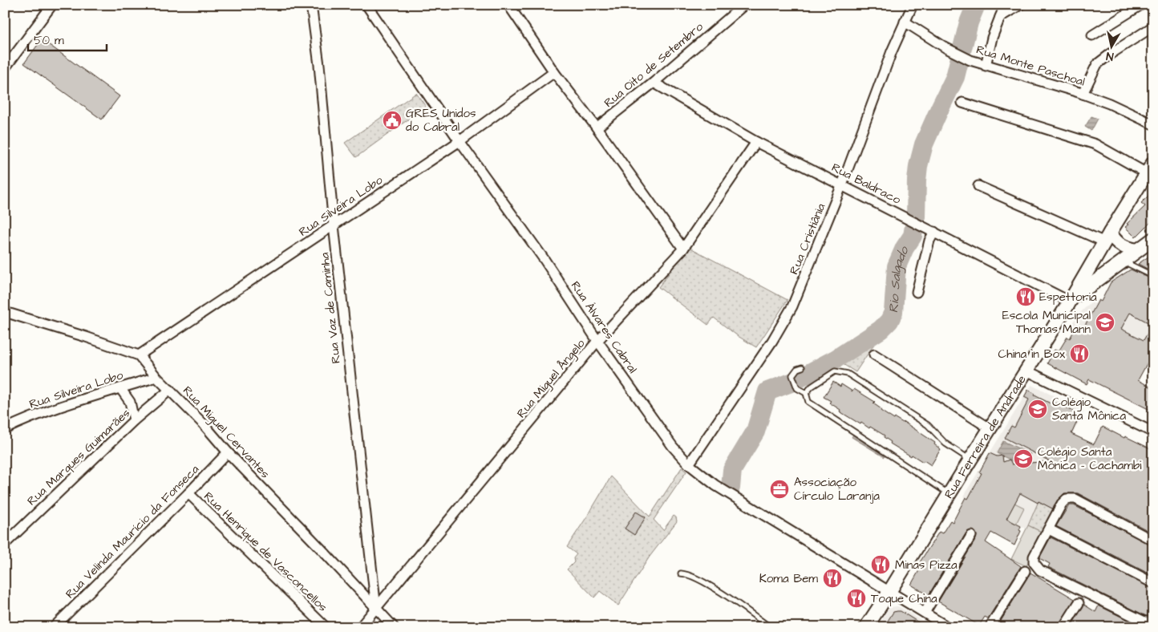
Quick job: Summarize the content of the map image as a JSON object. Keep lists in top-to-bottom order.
{
  "streets": {
    "street": [
      "Rua Oito de Setembro",
      "Rua Monte Paschoal",
      "Rua Baldraco",
      "Rua Silveira Lobo",
      "Rua Cristiânia",
      "Rua Vaz de Caminha",
      "Rua Álvares Cabral",
      "Rua Miguel Ângelo",
      "Rua Miguel Cervantes",
      "Rua Ferreira de Andrade",
      "Rua Marques Guimarães",
      "Rua Velinda Maurício da Fonseca",
      "Rua Henrique de Vasconcellos"
    ]
  },
  "crossings": [
    ["Rua Oito de Setembro", "Rua Baldraco"],
    ["Rua Monte Paschoal", "Rua Cristiânia"],
    ["Rua Baldraco", "Rua Cristiânia"],
    ["Rua Baldraco", "Rua Miguel Ângelo"],
    ["Rua Baldraco", "Rua Ferreira de Andrade"],
    ["Rua Silveira Lobo", "Rua Vaz de Caminha"],
    ["Rua Silveira Lobo", "Rua Álvares Cabral"],
    ["Rua Silveira Lobo", "Rua Miguel Cervantes"],
    ["Rua Cristiânia", "Rua Álvares Cabral"],
    ["Rua Vaz de Caminha", "Rua Miguel Ângelo"],
    ["Rua Vaz de Caminha", "Rua Miguel Cervantes"],
    ["Rua Álvares Cabral", "Rua Miguel Ângelo"],
    ["Rua Álvares Cabral", "Rua Ferreira de Andrade"],
    ["Rua Miguel Ângelo", "Rua Miguel Cervantes"],
    ["Rua Miguel Cervantes", "Rua Marques Guimarães"],
    ["Rua Miguel Cervantes", "Rua Velinda Maurício da Fonseca"],
    ["Rua Velinda Maurício da Fonseca", "Rua Henrique de Vasconcellos"]
  ],
  "water": ["Rio Salgado"],
  "places": {
    "public building": ["GRES Unidos do Cabral"],
    "restaurant": [
      "Espettoria",
      "China in Box",
      "Minas Pizza",
      "Koma Bem",
      "Toque China"
    ],
    "school or university": ["Escola Municipal Thomas Mann", "Colégio Santa Mônica", "Colégio Santa Mônica - Cachambi"],
    "office": ["Associação Círculo Laranja"]
  },
  "scale_bar": "50 m",
  "north": "bottom"
}
